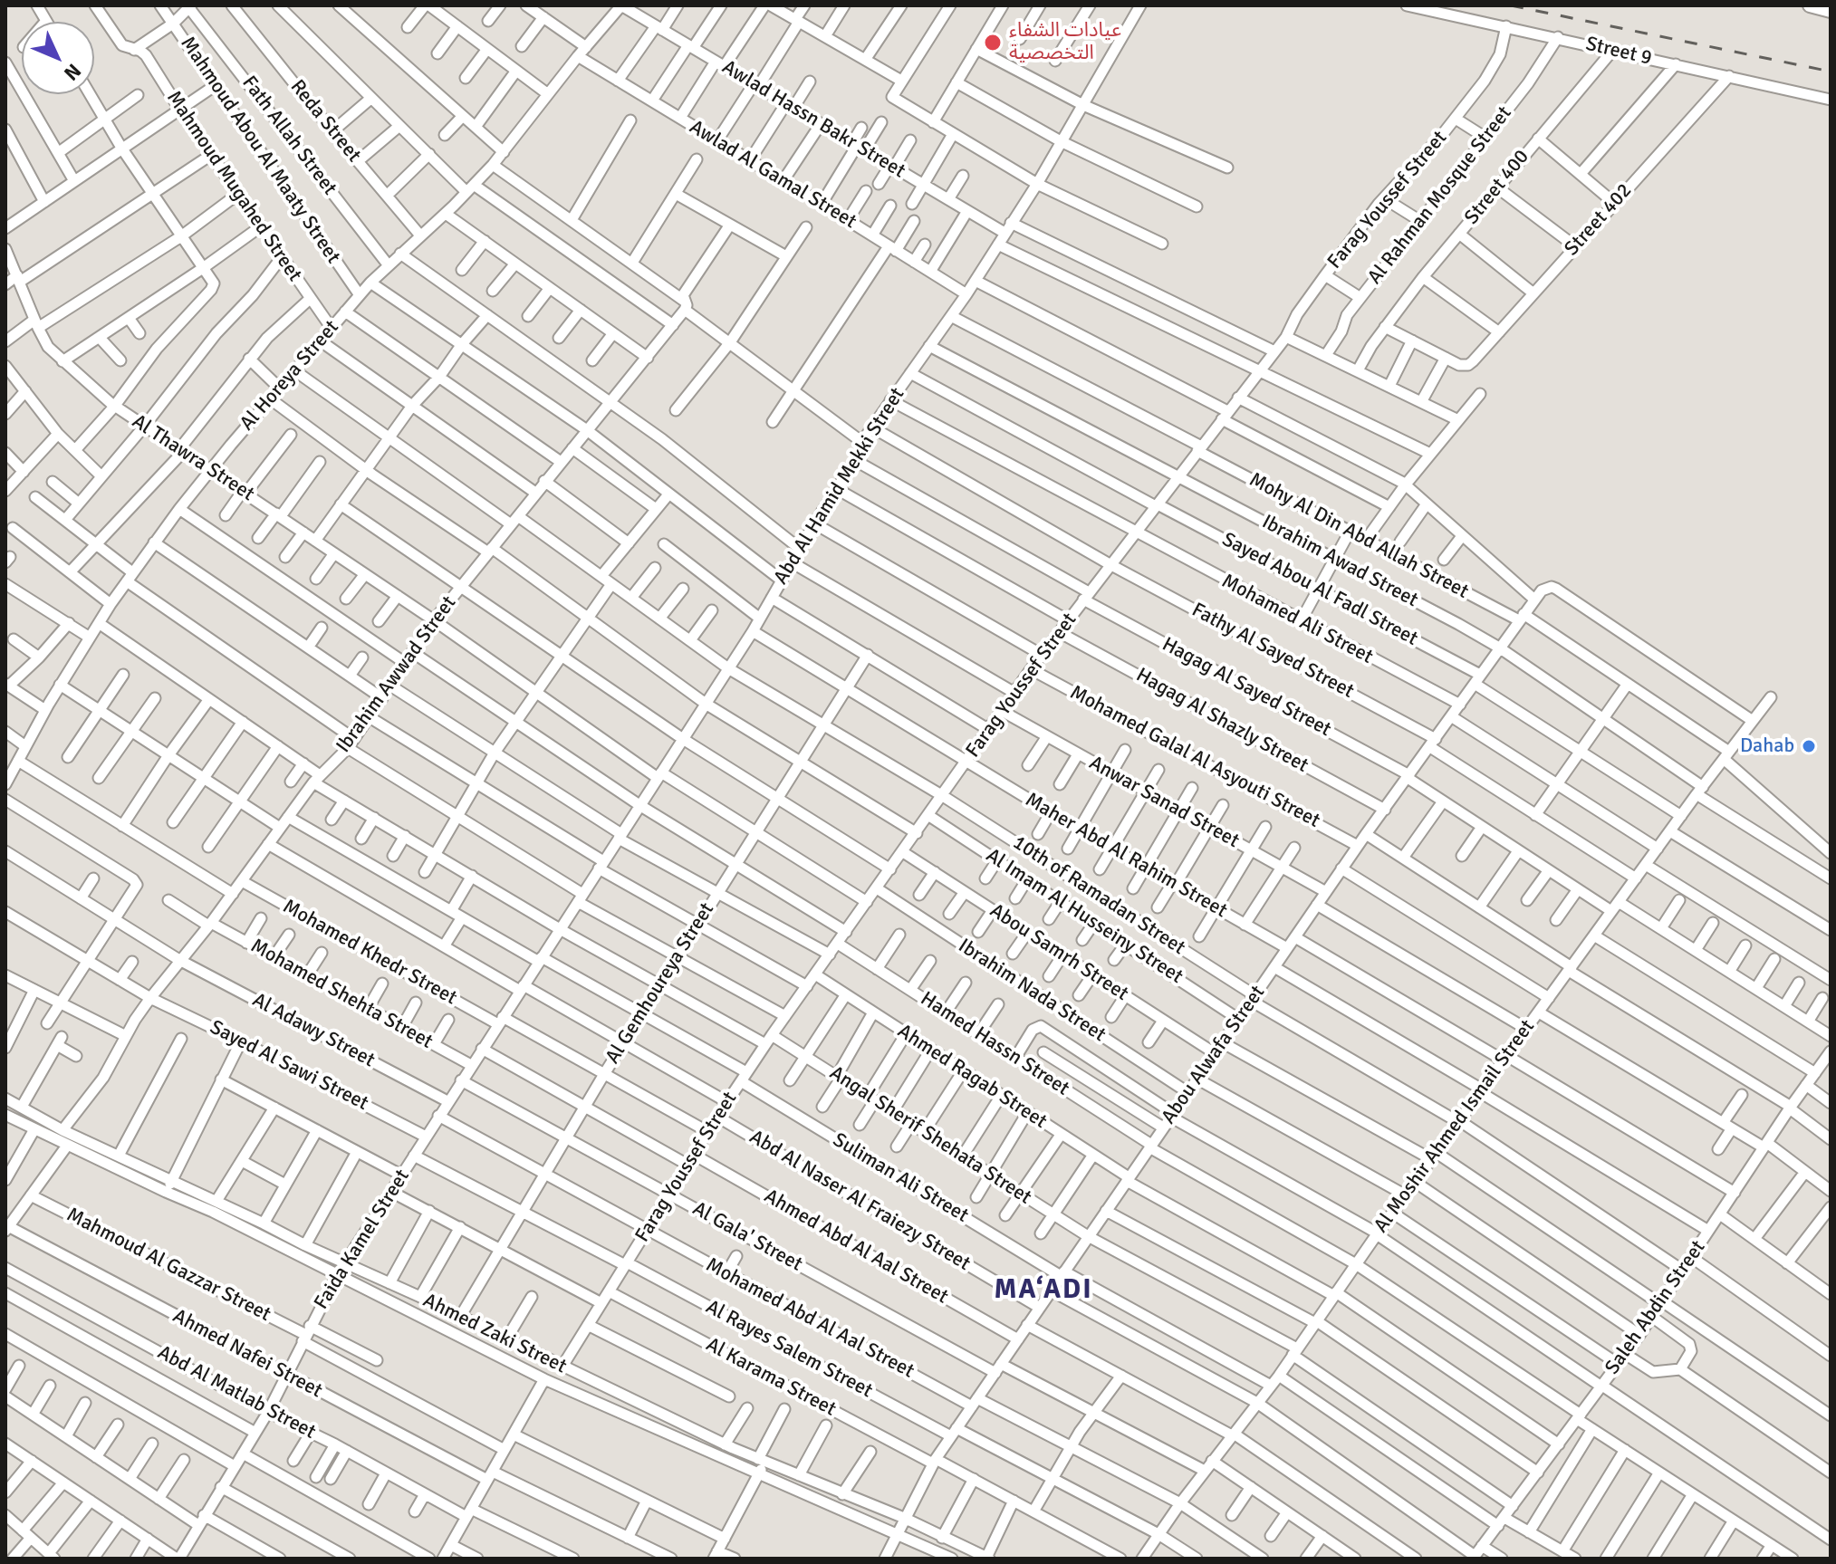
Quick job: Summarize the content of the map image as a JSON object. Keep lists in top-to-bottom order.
{
  "streets": {
    "street": [
      "Street 9",
      "Awlad Hassn Bakr Street",
      "Reda Street",
      "Fath Allah Street",
      "Mahmoud Abou Al Maaty Street",
      "Awlad Al Gamal Street",
      "Mahmoud Mugahed Street",
      "Street 400",
      "Al Rahman Mosque Street",
      "Farag Youssef Street",
      "Street 402",
      "Al Horeya Street",
      "Al Thawra Street",
      "Abd Al Hamid Mekki Street",
      "Mohy Al Din Abd Allah Street",
      "Ibrahim Awad Street",
      "Sayed Abou Al Fadl Street",
      "Mohamed Ali Street",
      "Fathy Al Sayed Street",
      "Ibrahim Awwad Street",
      "Hagag Al Sayed Street",
      "Hagag Al Shazly Street",
      "Mohamed Galal Al Asyouti Street",
      "Anwar Sanad Street",
      "Maher Abd Al Rahim Street",
      "10th of Ramadan Street",
      "Al Imam Al Husseiny Street",
      "Mohamed Khedr Street",
      "Abou Samrh Street",
      "Al Gemhoureya Street",
      "Ibrahim Nada Street",
      "Mohamed Shehta Street",
      "Al Adawy Street",
      "Hamed Hassn Street",
      "Abou Alwafa Street",
      "Sayed Al Sawi Street",
      "Ahmed Ragab Street",
      "Al Moshir Ahmed Ismail Street",
      "Angal Sherif Shehata Street",
      "Suliman Ali Street",
      "Abd Al Naser Al Fraiezy Street",
      "Al Gala' Street",
      "Faida Kamel Street",
      "Ahmed Abd Al Aal Street",
      "Mahmoud Al Gazzar Street",
      "Saleh Abdin Street",
      "Mohamed Abd Al Aal Street",
      "Ahmed Zaki Street",
      "Al Rayes Salem Street",
      "Ahmed Nafei Street",
      "Al Karama Street",
      "Abd Al Matlab Street"
    ]
  },
  "crossings": [
    ["Street 9", "Street 400"],
    ["Street 9", "Al Rahman Mosque Street"],
    ["Street 9", "Farag Youssef Street"],
    ["Street 9", "Street 402"],
    ["Awlad Hassn Bakr Street", "Al Horeya Street"],
    ["Awlad Hassn Bakr Street", "Abd Al Hamid Mekki Street"],
    ["Reda Street", "Al Horeya Street"],
    ["Fath Allah Street", "Al Horeya Street"],
    ["Mahmoud Abou Al Maaty Street", "Al Horeya Street"],
    ["Awlad Al Gamal Street", "Al Horeya Street"],
    ["Awlad Al Gamal Street", "Abd Al Hamid Mekki Street"],
    ["Mahmoud Mugahed Street", "Al Horeya Street"],
    ["Farag Youssef Street", "Al Thawra Street"],
    ["Farag Youssef Street", "Mohy Al Din Abd Allah Street"],
    ["Farag Youssef Street", "Ibrahim Awad Street"],
    ["Farag Youssef Street", "Sayed Abou Al Fadl Street"],
    ["Farag Youssef Street", "Mohamed Ali Street"],
    ["Farag Youssef Street", "Fathy Al Sayed Street"],
    ["Farag Youssef Street", "Hagag Al Sayed Street"],
    ["Farag Youssef Street", "Hagag Al Shazly Street"],
    ["Farag Youssef Street", "Mohamed Galal Al Asyouti Street"],
    ["Farag Youssef Street", "Anwar Sanad Street"],
    ["Farag Youssef Street", "Maher Abd Al Rahim Street"],
    ["Farag Youssef Street", "10th of Ramadan Street"],
    ["Farag Youssef Street", "Al Imam Al Husseiny Street"],
    ["Farag Youssef Street", "Mohamed Khedr Street"],
    ["Farag Youssef Street", "Abou Samrh Street"],
    ["Farag Youssef Street", "Ibrahim Nada Street"],
    ["Farag Youssef Street", "Hamed Hassn Street"],
    ["Farag Youssef Street", "Ahmed Ragab Street"],
    ["Farag Youssef Street", "Angal Sherif Shehata Street"],
    ["Farag Youssef Street", "Suliman Ali Street"],
    ["Farag Youssef Street", "Abd Al Naser Al Fraiezy Street"],
    ["Farag Youssef Street", "Al Gala' Street"],
    ["Farag Youssef Street", "Ahmed Abd Al Aal Street"],
    ["Farag Youssef Street", "Mohamed Abd Al Aal Street"],
    ["Farag Youssef Street", "Ahmed Zaki Street"],
    ["Farag Youssef Street", "Al Rayes Salem Street"],
    ["Farag Youssef Street", "Al Karama Street"],
    ["Al Horeya Street", "Al Thawra Street"],
    ["Al Horeya Street", "10th of Ramadan Street"],
    ["Al Horeya Street", "Angal Sherif Shehata Street"],
    ["Al Thawra Street", "Abd Al Hamid Mekki Street"],
    ["Al Thawra Street", "Ibrahim Awwad Street"],
    ["Al Thawra Street", "Al Gemhoureya Street"],
    ["Abd Al Hamid Mekki Street", "Mohy Al Din Abd Allah Street"],
    ["Abd Al Hamid Mekki Street", "Ibrahim Awad Street"],
    ["Abd Al Hamid Mekki Street", "Sayed Abou Al Fadl Street"],
    ["Abd Al Hamid Mekki Street", "Mohamed Ali Street"],
    ["Abd Al Hamid Mekki Street", "Fathy Al Sayed Street"],
    ["Abd Al Hamid Mekki Street", "Hagag Al Sayed Street"],
    ["Abd Al Hamid Mekki Street", "Maher Abd Al Rahim Street"],
    ["Abd Al Hamid Mekki Street", "10th of Ramadan Street"],
    ["Abd Al Hamid Mekki Street", "Angal Sherif Shehata Street"],
    ["Abd Al Hamid Mekki Street", "Faida Kamel Street"],
    ["Mohy Al Din Abd Allah Street", "Abou Alwafa Street"],
    ["Mohy Al Din Abd Allah Street", "Al Moshir Ahmed Ismail Street"],
    ["Ibrahim Awad Street", "Abou Alwafa Street"],
    ["Ibrahim Awad Street", "Al Moshir Ahmed Ismail Street"],
    ["Sayed Abou Al Fadl Street", "Abou Alwafa Street"],
    ["Sayed Abou Al Fadl Street", "Al Moshir Ahmed Ismail Street"],
    ["Mohamed Ali Street", "Abou Alwafa Street"],
    ["Fathy Al Sayed Street", "Abou Alwafa Street"],
    ["Fathy Al Sayed Street", "Al Moshir Ahmed Ismail Street"],
    ["Ibrahim Awwad Street", "10th of Ramadan Street"],
    ["Ibrahim Awwad Street", "Mohamed Khedr Street"],
    ["Ibrahim Awwad Street", "Mohamed Shehta Street"],
    ["Ibrahim Awwad Street", "Al Adawy Street"],
    ["Ibrahim Awwad Street", "Sayed Al Sawi Street"],
    ["Ibrahim Awwad Street", "Angal Sherif Shehata Street"],
    ["Ibrahim Awwad Street", "Suliman Ali Street"],
    ["Ibrahim Awwad Street", "Ahmed Zaki Street"],
    ["Hagag Al Sayed Street", "Abou Alwafa Street"],
    ["Hagag Al Sayed Street", "Al Moshir Ahmed Ismail Street"],
    ["Hagag Al Shazly Street", "Abou Alwafa Street"],
    ["Mohamed Galal Al Asyouti Street", "Abou Alwafa Street"],
    ["Anwar Sanad Street", "Abou Alwafa Street"],
    ["Maher Abd Al Rahim Street", "Al Gemhoureya Street"],
    ["Maher Abd Al Rahim Street", "Abou Alwafa Street"],
    ["10th of Ramadan Street", "Al Gemhoureya Street"],
    ["10th of Ramadan Street", "Abou Alwafa Street"],
    ["10th of Ramadan Street", "Al Moshir Ahmed Ismail Street"],
    ["10th of Ramadan Street", "Saleh Abdin Street"],
    ["Al Imam Al Husseiny Street", "Abou Alwafa Street"],
    ["Mohamed Khedr Street", "Al Gemhoureya Street"],
    ["Mohamed Khedr Street", "Faida Kamel Street"],
    ["Abou Samrh Street", "Abou Alwafa Street"],
    ["Al Gemhoureya Street", "Angal Sherif Shehata Street"],
    ["Al Gemhoureya Street", "Suliman Ali Street"],
    ["Al Gemhoureya Street", "Al Gala' Street"],
    ["Al Gemhoureya Street", "Mohamed Abd Al Aal Street"],
    ["Al Gemhoureya Street", "Ahmed Zaki Street"],
    ["Al Gemhoureya Street", "Al Rayes Salem Street"],
    ["Ibrahim Nada Street", "Abou Alwafa Street"],
    ["Mohamed Shehta Street", "Faida Kamel Street"],
    ["Al Adawy Street", "Faida Kamel Street"],
    ["Hamed Hassn Street", "Abou Alwafa Street"],
    ["Hamed Hassn Street", "Al Moshir Ahmed Ismail Street"],
    ["Hamed Hassn Street", "Saleh Abdin Street"],
    ["Abou Alwafa Street", "Ahmed Ragab Street"],
    ["Abou Alwafa Street", "Angal Sherif Shehata Street"],
    ["Abou Alwafa Street", "Suliman Ali Street"],
    ["Abou Alwafa Street", "Abd Al Naser Al Fraiezy Street"],
    ["Abou Alwafa Street", "Al Gala' Street"],
    ["Abou Alwafa Street", "Ahmed Abd Al Aal Street"],
    ["Abou Alwafa Street", "Mohamed Abd Al Aal Street"],
    ["Abou Alwafa Street", "Ahmed Zaki Street"],
    ["Abou Alwafa Street", "Al Rayes Salem Street"],
    ["Abou Alwafa Street", "Al Karama Street"],
    ["Sayed Al Sawi Street", "Faida Kamel Street"],
    ["Ahmed Ragab Street", "Al Moshir Ahmed Ismail Street"],
    ["Ahmed Ragab Street", "Saleh Abdin Street"],
    ["Al Moshir Ahmed Ismail Street", "Angal Sherif Shehata Street"],
    ["Al Moshir Ahmed Ismail Street", "Suliman Ali Street"],
    ["Al Moshir Ahmed Ismail Street", "Al Gala' Street"],
    ["Al Moshir Ahmed Ismail Street", "Mohamed Abd Al Aal Street"],
    ["Al Moshir Ahmed Ismail Street", "Al Rayes Salem Street"],
    ["Angal Sherif Shehata Street", "Faida Kamel Street"],
    ["Angal Sherif Shehata Street", "Saleh Abdin Street"],
    ["Suliman Ali Street", "Faida Kamel Street"],
    ["Al Gala' Street", "Faida Kamel Street"],
    ["Faida Kamel Street", "Mahmoud Al Gazzar Street"],
    ["Faida Kamel Street", "Mohamed Abd Al Aal Street"],
    ["Faida Kamel Street", "Ahmed Zaki Street"],
    ["Faida Kamel Street", "Al Rayes Salem Street"],
    ["Faida Kamel Street", "Ahmed Nafei Street"],
    ["Faida Kamel Street", "Abd Al Matlab Street"]
  ],
  "districts": ["MA‘ADI"],
  "places": ["عيادات الشفاء التخصصية", "Dahab"],
  "north": "bottom right"
}
